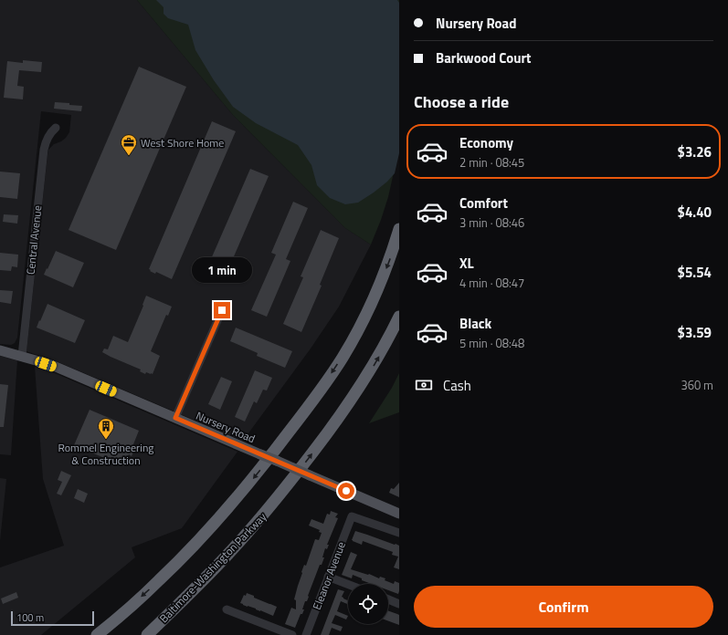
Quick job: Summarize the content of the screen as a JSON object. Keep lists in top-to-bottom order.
{
  "streets": {
    "highway": ["Baltimore-Washington Parkway"],
    "main road": ["Nursery Road"],
    "street": ["Central Avenue", "Eleanor Avenue"]
  },
  "crossings": [
    ["Central Avenue", "Nursery Road"]
  ],
  "places": {
    "office": ["West Shore Home"],
    "building": ["Rommel Engineering & Construction"]
  },
  "scale_bar": "100 m",
  "page": {
    "banner": ["Nursery Road", "Barkwood Court"],
    "heading": "Choose a ride",
    "list": [
      {
        "name": "Economy",
        "note": "2 min · 08:45",
        "value": "$3.26"
      },
      {
        "name": "Comfort",
        "note": "3 min · 08:46",
        "value": "$4.40"
      },
      {
        "name": "XL",
        "note": "4 min · 08:47",
        "value": "$5.54"
      },
      {
        "name": "Black",
        "note": "5 min · 08:48",
        "value": "$3.59"
      }
    ],
    "bubble": "1 min",
    "pay": ["Cash", "360 m"],
    "buttons": "Confirm",
    "scale": "100 m"
  }
}
